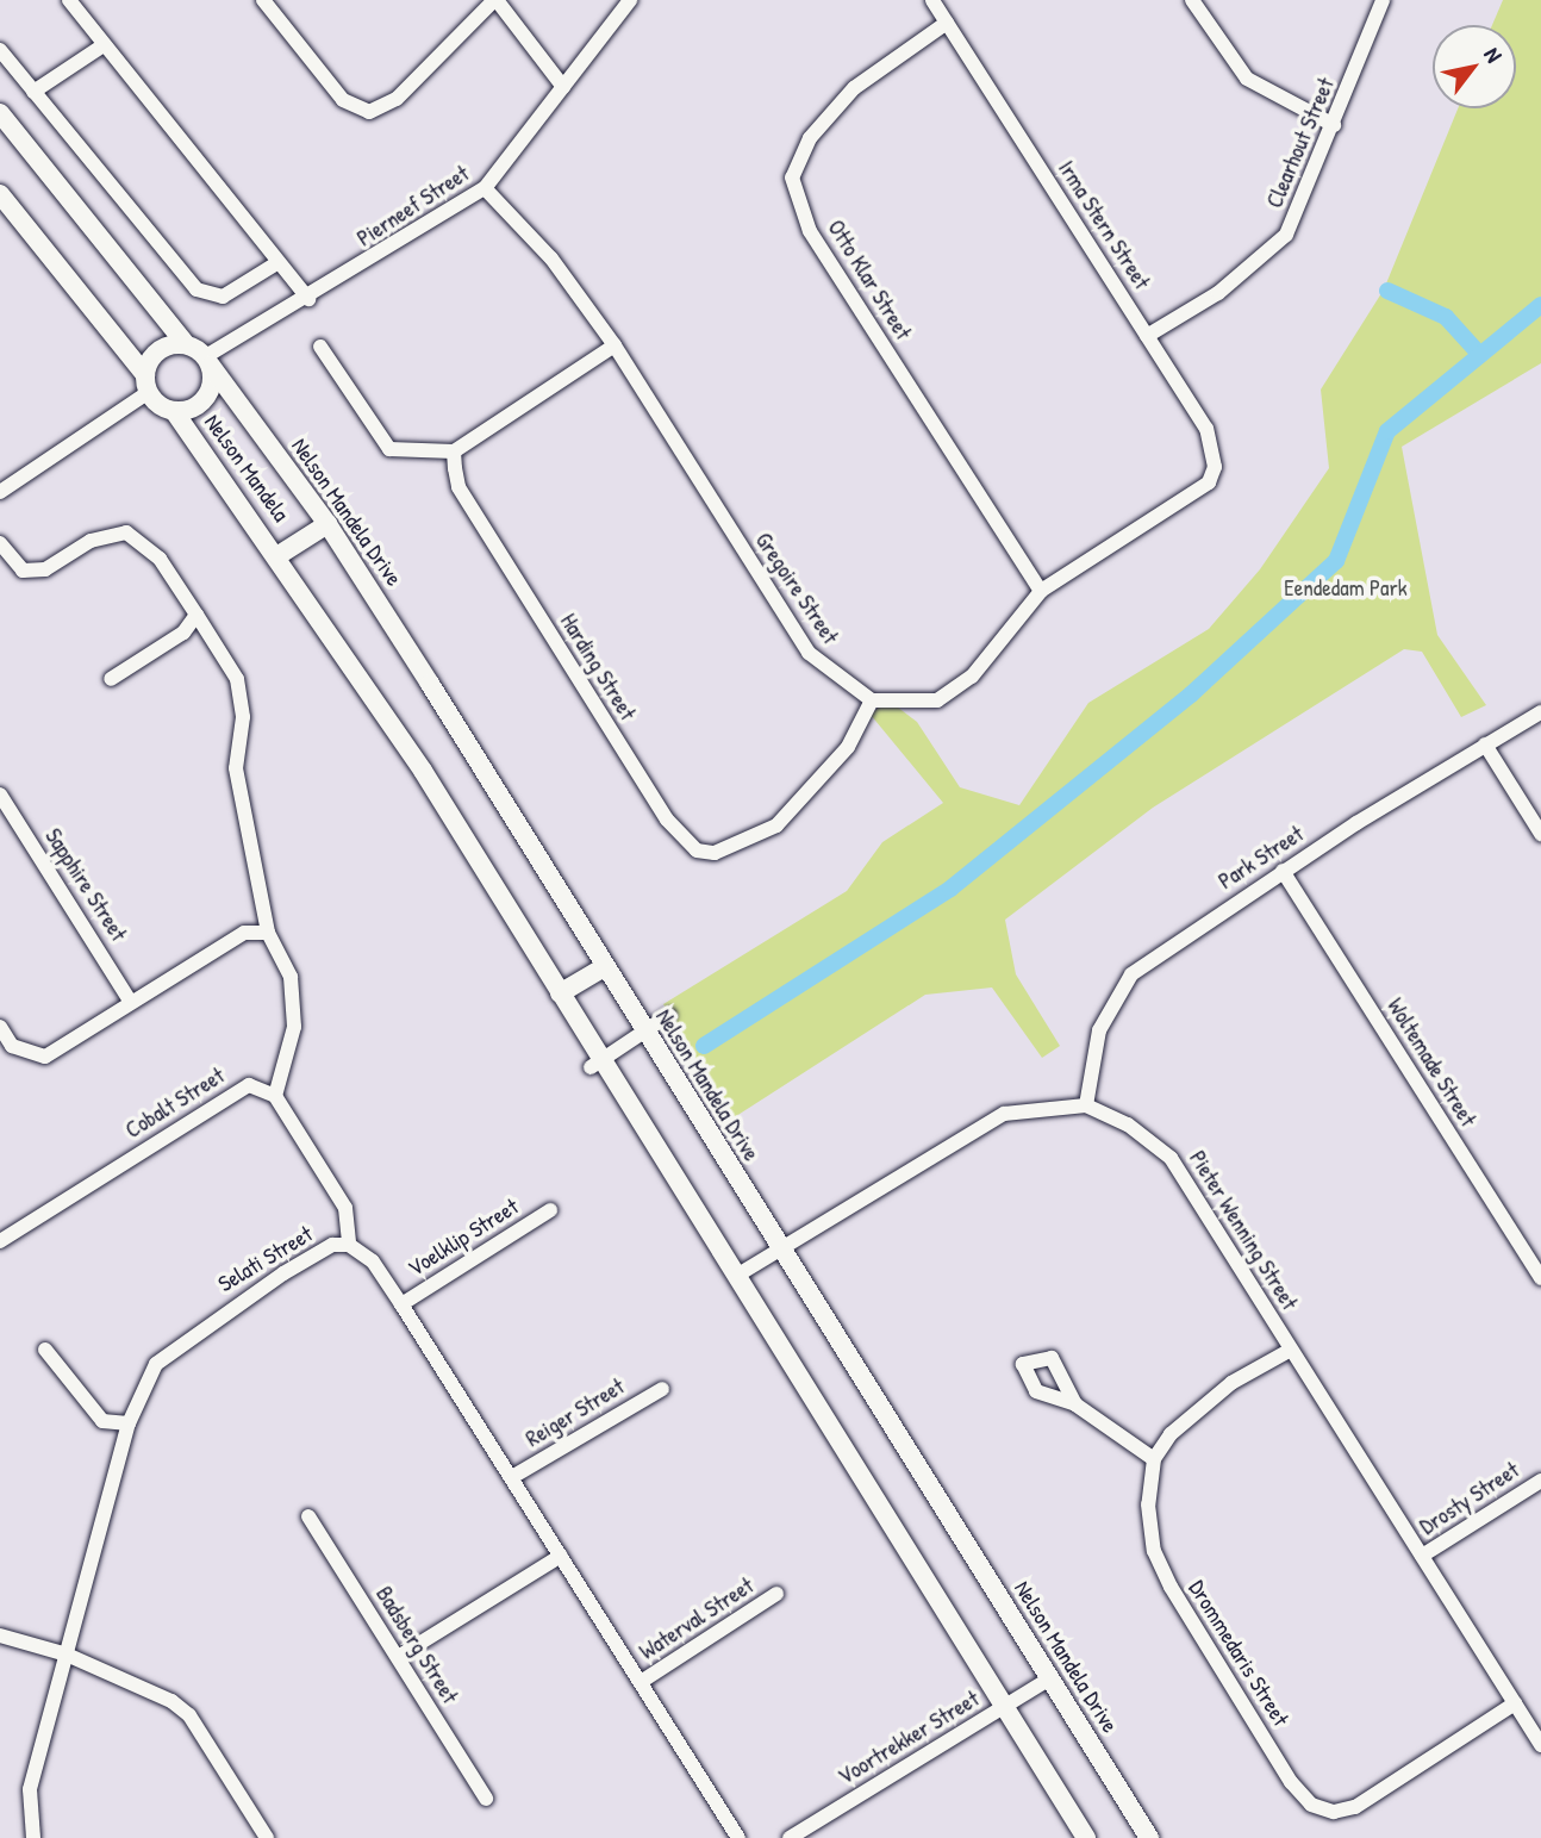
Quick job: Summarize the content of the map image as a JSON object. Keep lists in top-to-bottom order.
{
  "streets": {
    "street": [
      "Clearhout Street",
      "Pierneef Street",
      "Irma Stern Street",
      "Otto Klar Street",
      "Nelson Mandela",
      "Nelson Mandela Drive",
      "Gregoire Street",
      "Harding Street",
      "Park Street",
      "Sapphire Street",
      "Woltemade Street",
      "Cobalt Street",
      "Pieter Wenning Street",
      "Voelklip Street",
      "Selati Street",
      "Reiger Street",
      "Drosty Street",
      "Waterval Street",
      "Badsberg Street",
      "Drommedaris Street",
      "Voortrekker Street"
    ]
  },
  "crossings": [
    ["Clearhout Street", "Irma Stern Street"],
    ["Pierneef Street", "Nelson Mandela"],
    ["Pierneef Street", "Nelson Mandela Drive"],
    ["Pierneef Street", "Gregoire Street"],
    ["Irma Stern Street", "Otto Klar Street"],
    ["Nelson Mandela", "Nelson Mandela Drive"],
    ["Nelson Mandela Drive", "Voortrekker Street"],
    ["Gregoire Street", "Harding Street"],
    ["Park Street", "Woltemade Street"],
    ["Park Street", "Pieter Wenning Street"],
    ["Pieter Wenning Street", "Drosty Street"],
    ["Pieter Wenning Street", "Drommedaris Street"],
    ["Voelklip Street", "Selati Street"],
    ["Selati Street", "Reiger Street"],
    ["Selati Street", "Waterval Street"]
  ],
  "parks": ["Eendedam Park"],
  "north": "top right"
}
